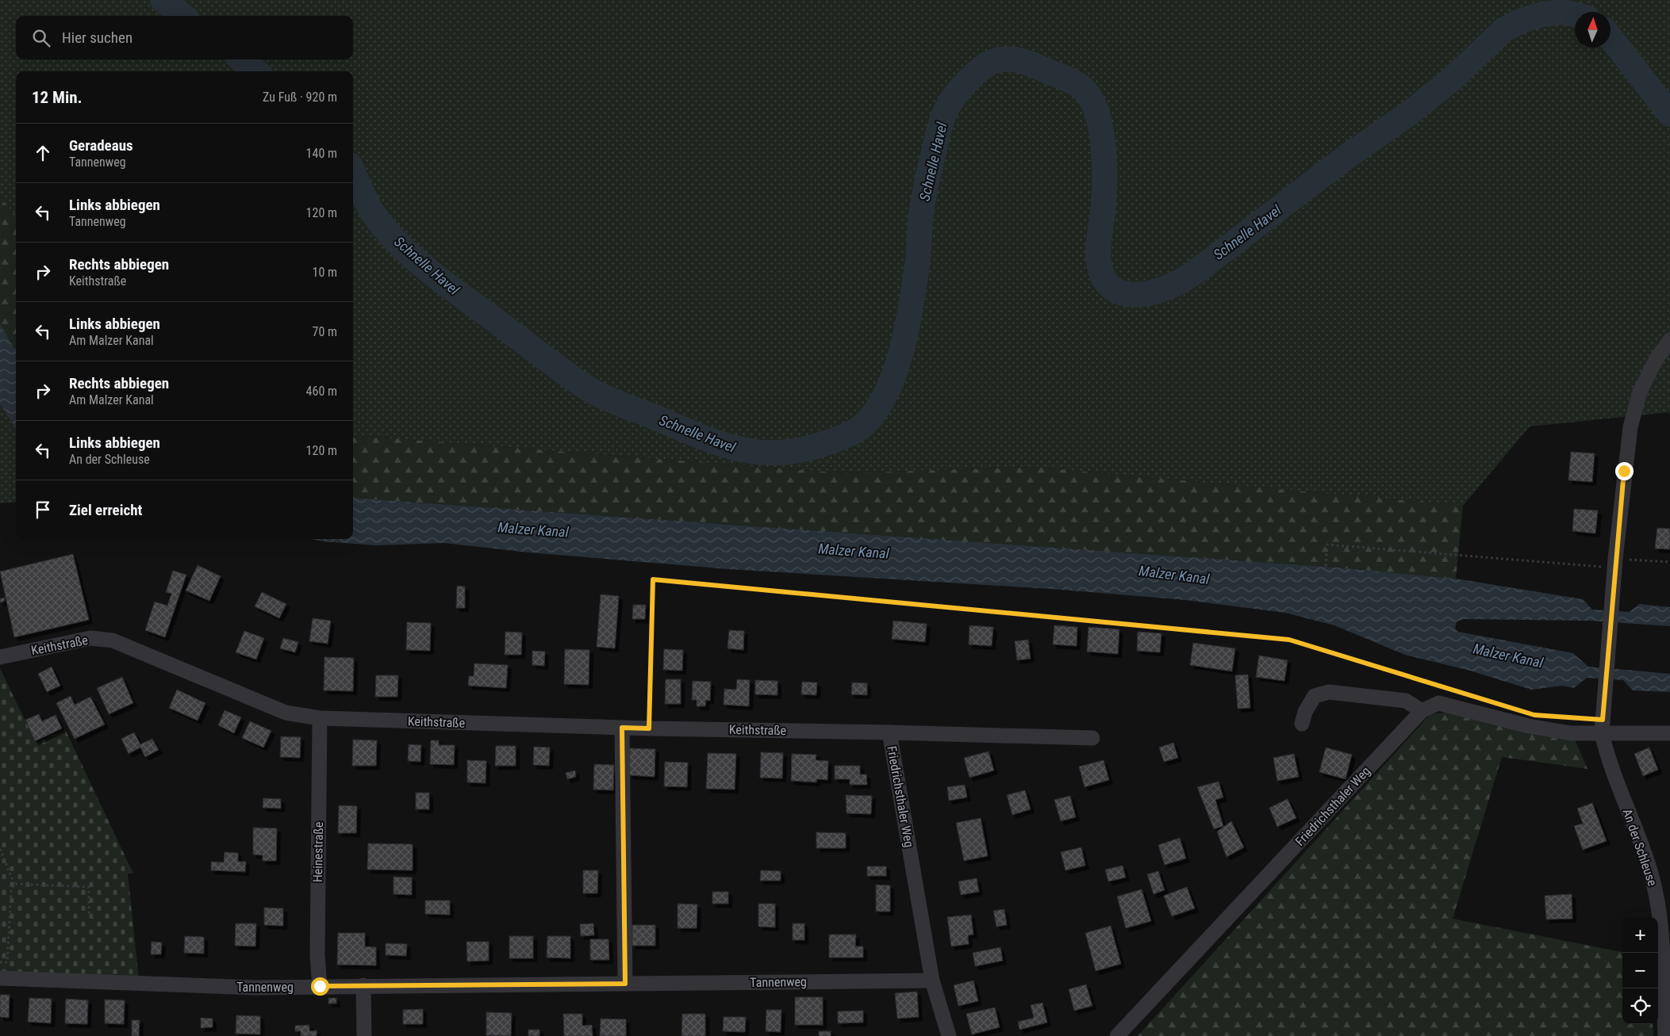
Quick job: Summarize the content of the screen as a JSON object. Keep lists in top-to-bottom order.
{
  "streets": {
    "street": [
      "Keithstraße",
      "Friedrichsthaler Weg",
      "An der Schleuse",
      "Heinestraße",
      "Tannenweg"
    ]
  },
  "crossings": [
    ["Keithstraße", "Friedrichsthaler Weg"],
    ["Keithstraße", "Heinestraße"],
    ["Friedrichsthaler Weg", "An der Schleuse"],
    ["Friedrichsthaler Weg", "Tannenweg"],
    ["Heinestraße", "Tannenweg"]
  ],
  "water": ["Schnelle Havel", "Malzer Kanal"],
  "north": "top",
  "page": {
    "search": "Hier suchen",
    "heading": ["12 Min.", "Zu Fuß · 920 m"],
    "list": [
      ["Geradeaus", "Tannenweg", "140 m"],
      ["Links abbiegen", "Tannenweg", "120 m"],
      ["Rechts abbiegen", "Keithstraße", "10 m"],
      ["Links abbiegen", "Am Malzer Kanal", "70 m"],
      ["Rechts abbiegen", "Am Malzer Kanal", "460 m"],
      ["Links abbiegen", "An der Schleuse", "120 m"],
      "Ziel erreicht"
    ],
    "map_buttons": ["+", "−"]
  }
}
